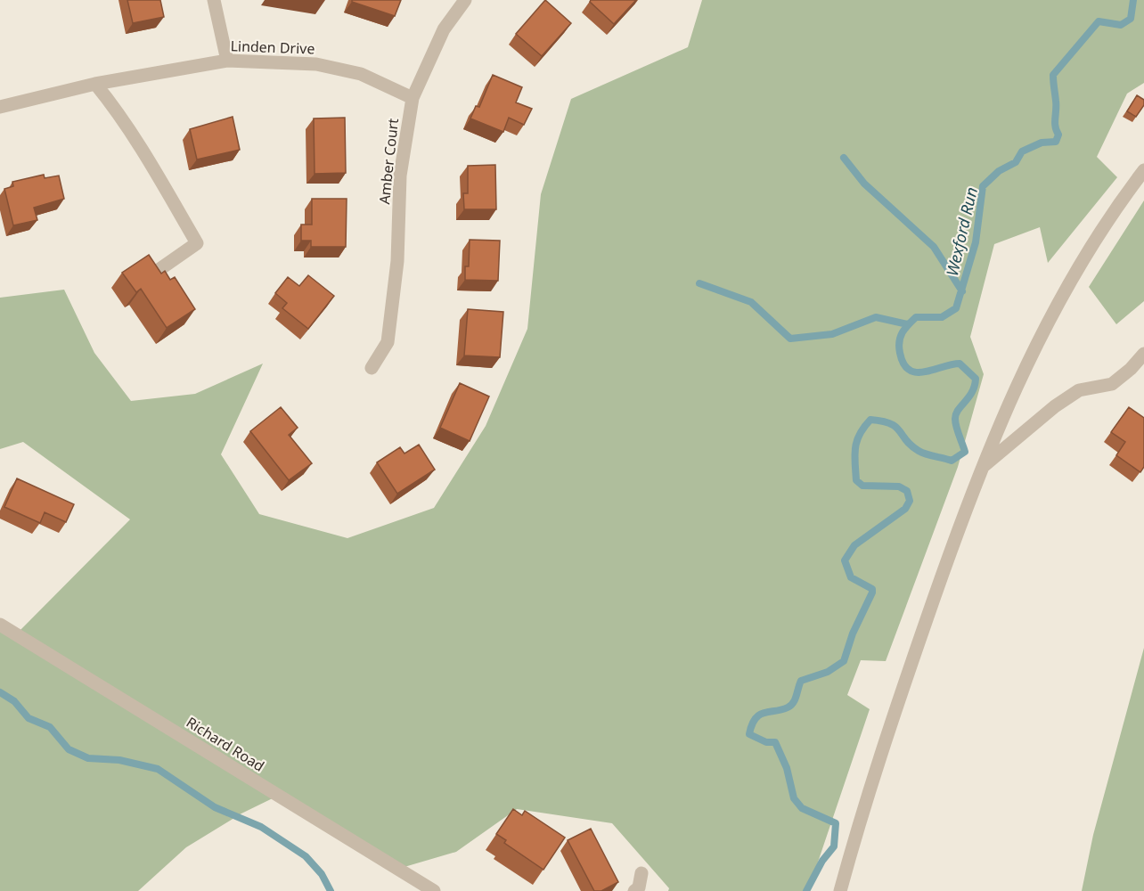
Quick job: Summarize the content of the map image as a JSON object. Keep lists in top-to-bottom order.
{
  "streets": {
    "street": ["Linden Drive", "Amber Court", "Richard Road"]
  },
  "crossings": [
    ["Linden Drive", "Amber Court"]
  ],
  "water": ["Wexford Run"]
}
